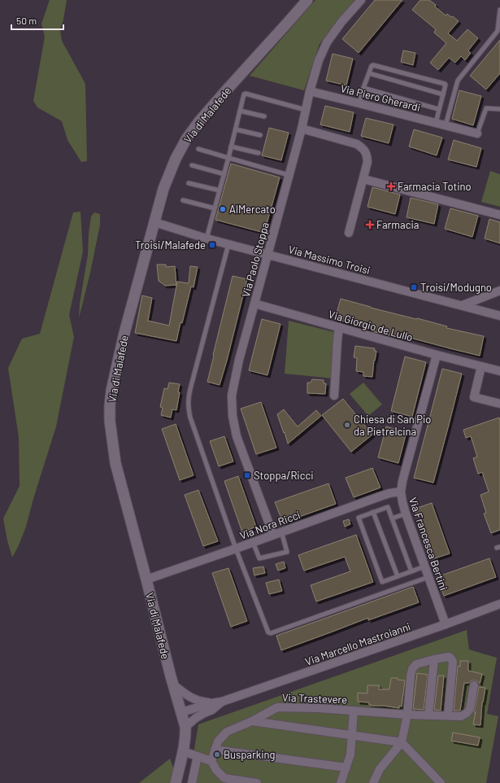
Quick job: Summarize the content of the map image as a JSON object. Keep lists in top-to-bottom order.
{
  "streets": {
    "street": [
      "Via Piero Gherardi",
      "Via di Malafede",
      "Via Paolo Stoppa",
      "Via Massimo Troisi",
      "Via Giorgio de Lullo",
      "Via Nora Ricci",
      "Via Francesca Bertini",
      "Via Marcello Mastroianni",
      "Via Trastevere"
    ]
  },
  "crossings": [
    ["Via Piero Gherardi", "Via Paolo Stoppa"],
    ["Via di Malafede", "Via Massimo Troisi"],
    ["Via di Malafede", "Via Nora Ricci"],
    ["Via Paolo Stoppa", "Via Massimo Troisi"],
    ["Via Paolo Stoppa", "Via Giorgio de Lullo"],
    ["Via Paolo Stoppa", "Via Nora Ricci"],
    ["Via Giorgio de Lullo", "Via Francesca Bertini"],
    ["Via Nora Ricci", "Via Francesca Bertini"],
    ["Via Francesca Bertini", "Via Marcello Mastroianni"]
  ],
  "places": {
    "health": ["Farmacia Totino", "Farmacia"],
    "other": ["AlMercato", "Chiesa di San Pio da Pietrelcina", "Busparking"],
    "transit": ["Troisi/Malafede", "Troisi/Modugno", "Stoppa/Ricci"]
  },
  "scale_bar": "50 m"
}
